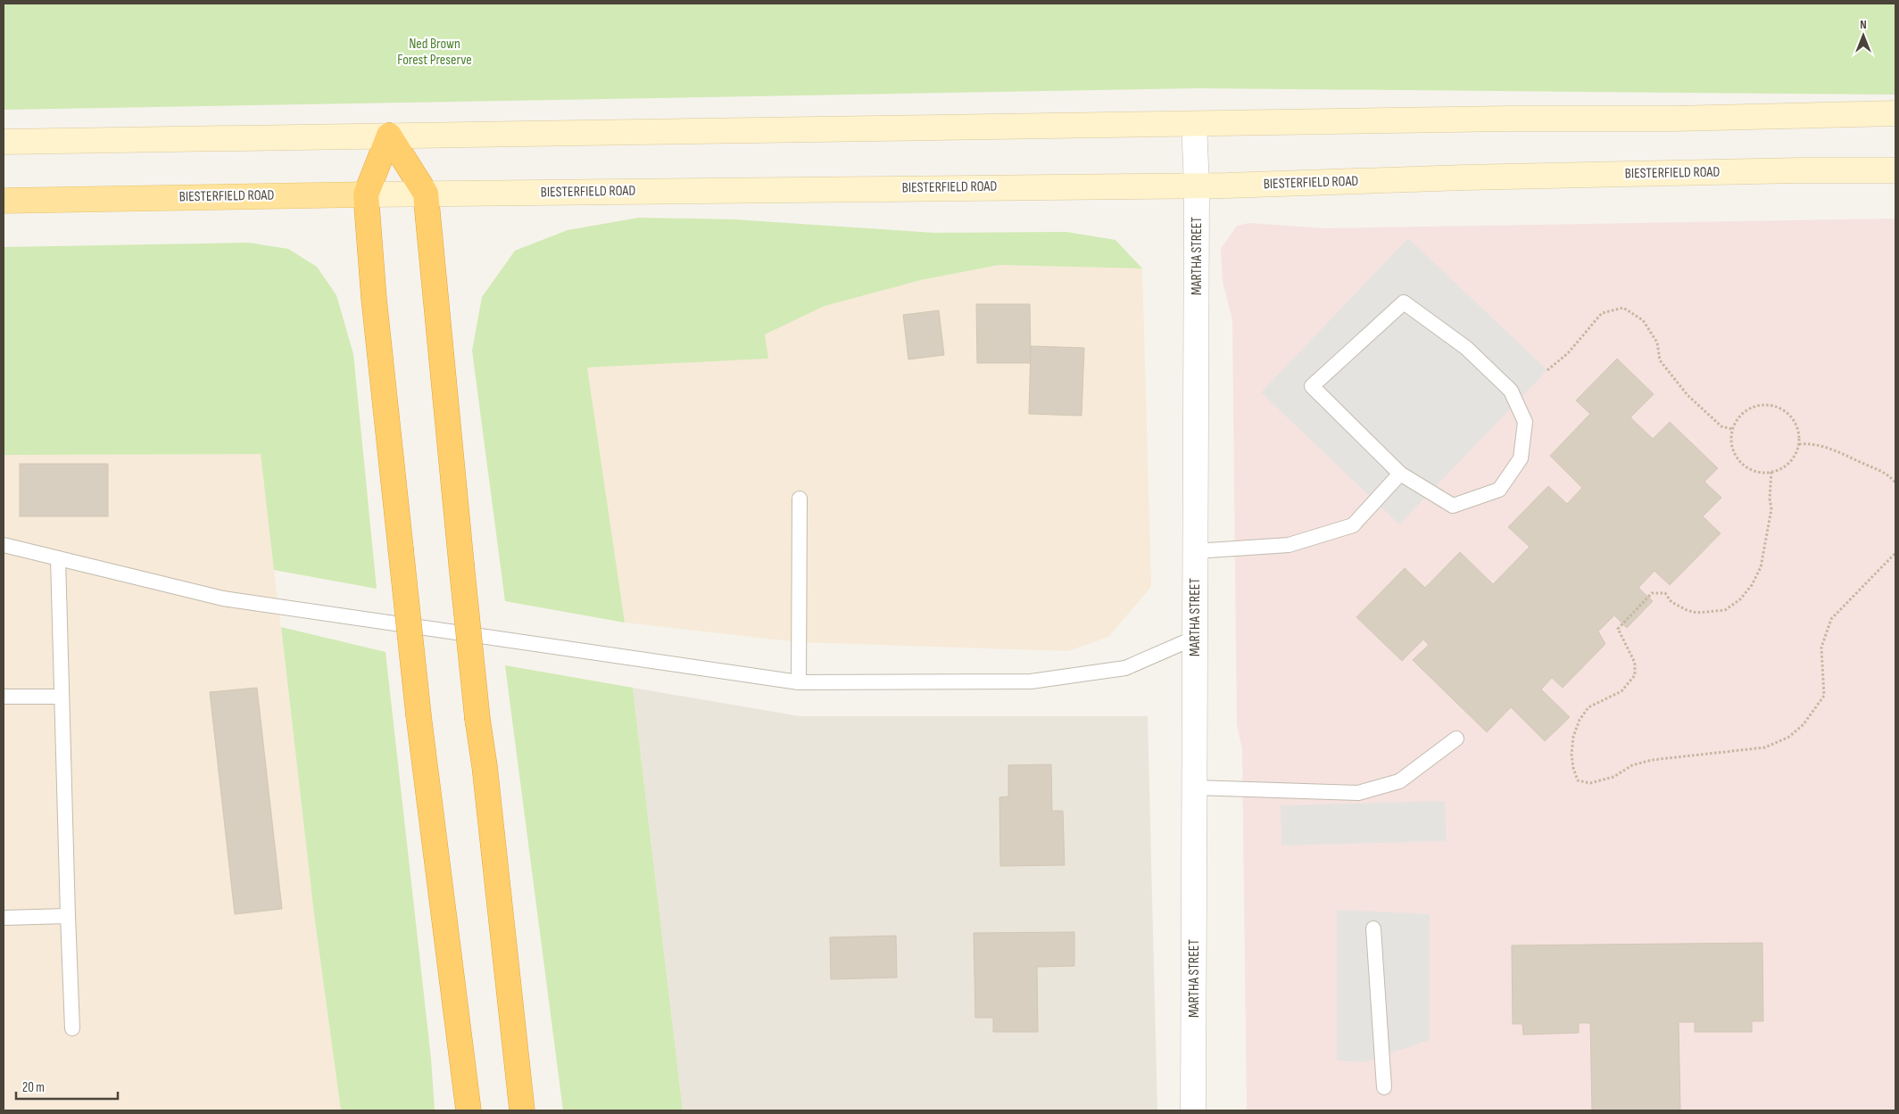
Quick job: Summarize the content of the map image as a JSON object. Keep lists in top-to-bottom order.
{
  "streets": {
    "main road": ["BIESTERFIELD ROAD"],
    "street": ["MARTHA STREET"]
  },
  "crossings": [
    ["BIESTERFIELD ROAD", "MARTHA STREET"]
  ],
  "parks": ["Ned Brown Forest Preserve"],
  "scale_bar": "20 m",
  "north": "top"
}
